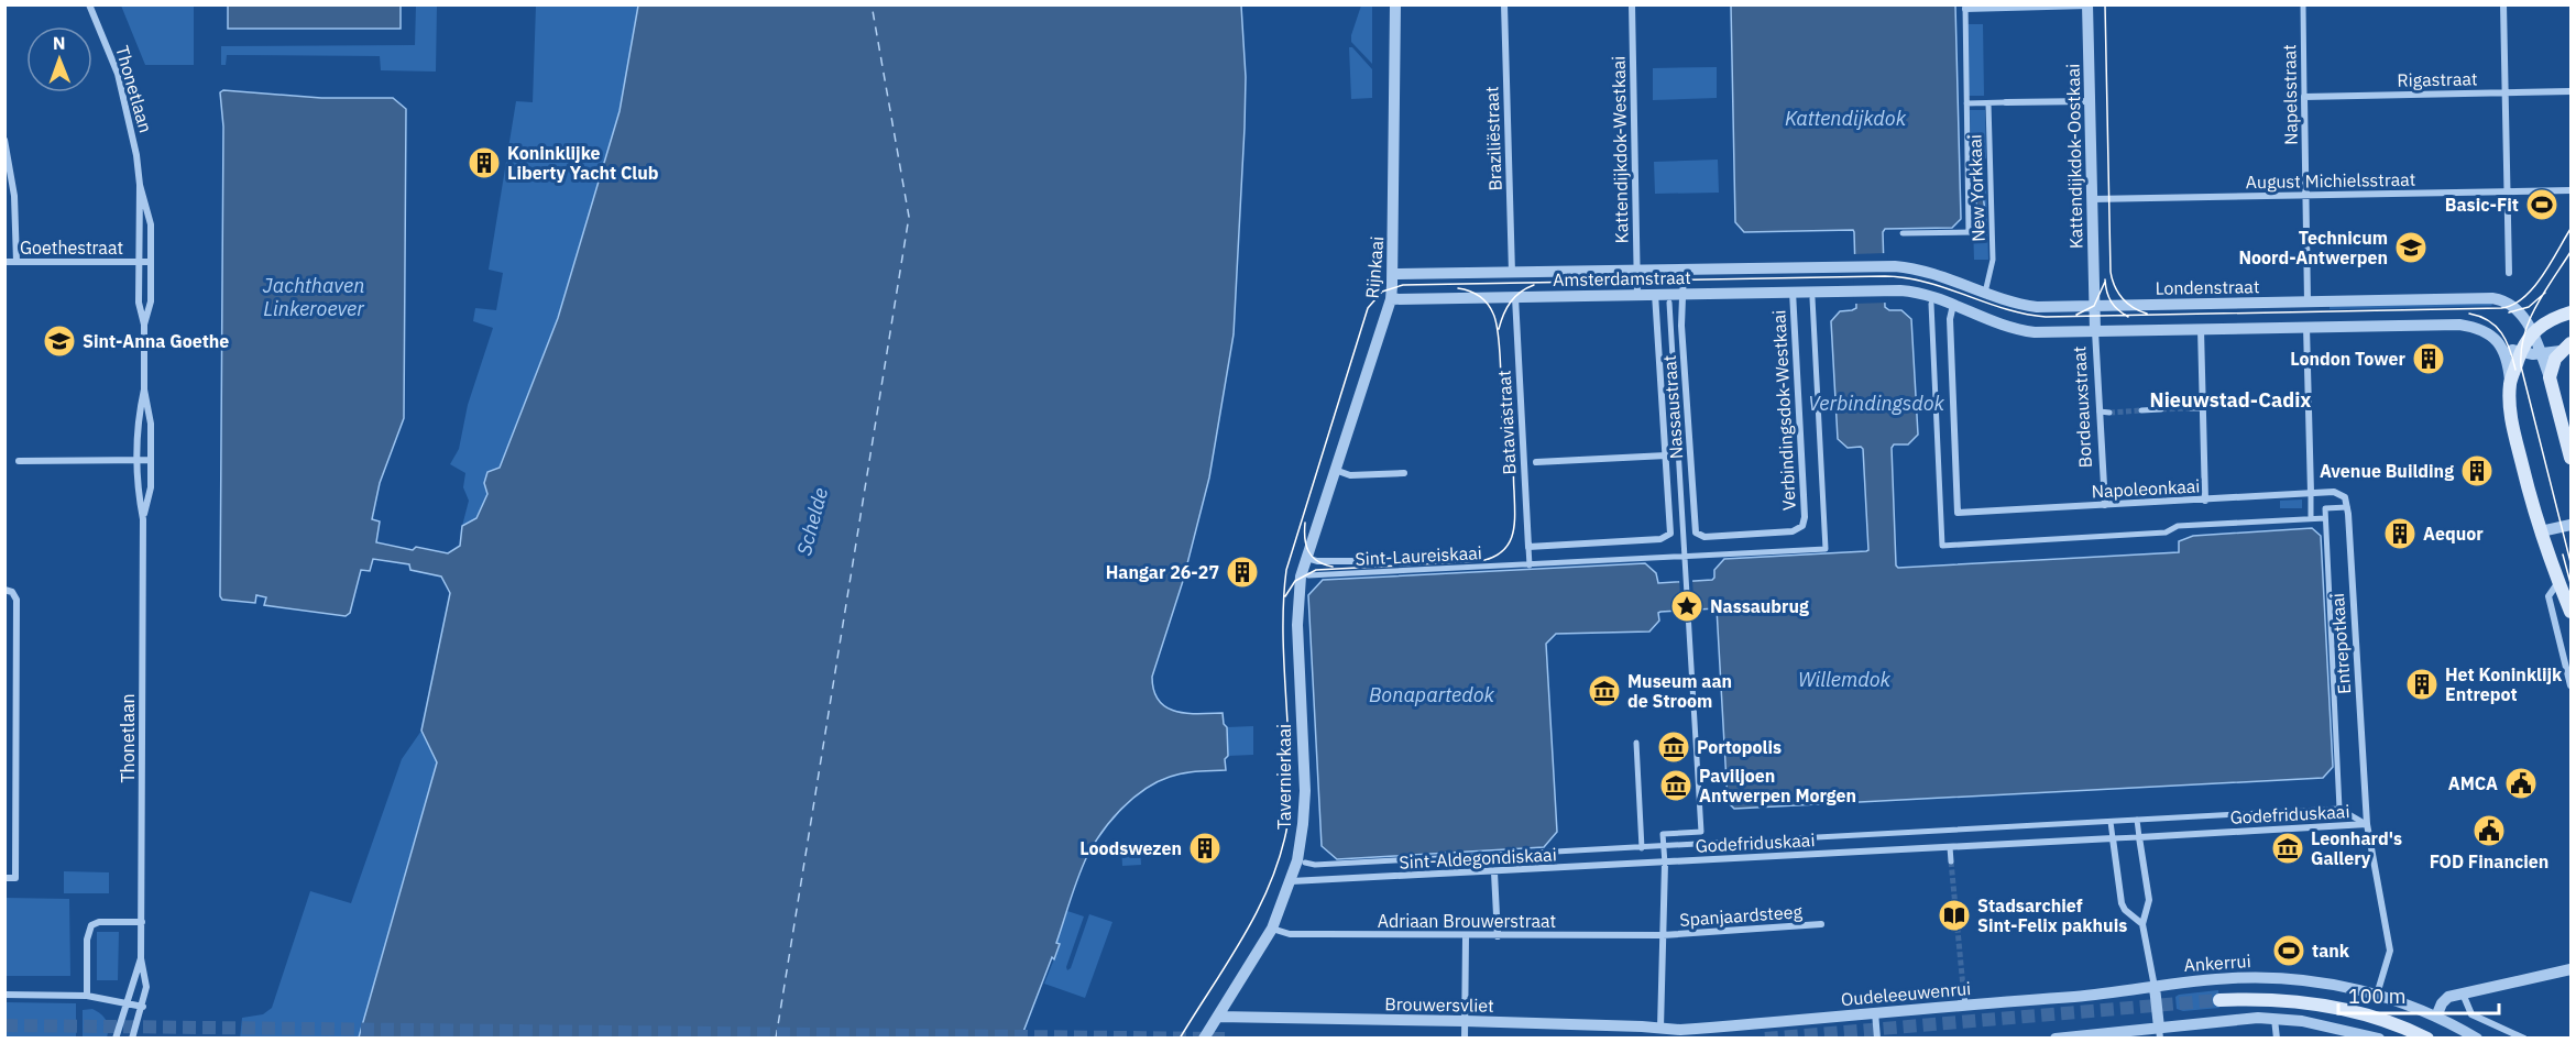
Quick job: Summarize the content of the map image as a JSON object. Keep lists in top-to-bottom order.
{
  "streets": {
    "main road": ["Ankerrui"],
    "street": [
      "Rigastraat",
      "Thonetlaan",
      "Napelsstraat",
      "Braziliëstraat",
      "Kattendijkdok-Westkaai",
      "Kattendijkdok-Oostkaai",
      "August Michielsstraat",
      "New Yorkkaai",
      "Goethestraat",
      "Rijnkaai",
      "Amsterdamstraat",
      "Londenstraat",
      "Nassaustraat",
      "Bordeauxstraat",
      "Verbindingsdok-Westkaai",
      "Bataviastraat",
      "Napoleonkaai",
      "Sint-Laureiskaai",
      "Entrepotkaai",
      "Tavernierkaai",
      "Godefriduskaai",
      "Sint-Aldegondiskaai",
      "Spanjaardsteeg",
      "Adriaan Brouwerstraat",
      "Oudeleeuwenrui",
      "Brouwersvliet"
    ]
  },
  "crossings": [
    ["Rigastraat", "Napelsstraat"],
    ["Thonetlaan", "Goethestraat"],
    ["Napelsstraat", "August Michielsstraat"],
    ["Napelsstraat", "Londenstraat"],
    ["Braziliëstraat", "Amsterdamstraat"],
    ["Kattendijkdok-Westkaai", "Amsterdamstraat"],
    ["Kattendijkdok-Oostkaai", "August Michielsstraat"],
    ["Kattendijkdok-Oostkaai", "Londenstraat"],
    ["Kattendijkdok-Oostkaai", "Bordeauxstraat"],
    ["New Yorkkaai", "Londenstraat"],
    ["Rijnkaai", "Amsterdamstraat"],
    ["Rijnkaai", "Sint-Laureiskaai"],
    ["Rijnkaai", "Tavernierkaai"],
    ["Amsterdamstraat", "Londenstraat"],
    ["Amsterdamstraat", "Nassaustraat"],
    ["Amsterdamstraat", "Verbindingsdok-Westkaai"],
    ["Amsterdamstraat", "Bataviastraat"],
    ["Amsterdamstraat", "Napoleonkaai"],
    ["Londenstraat", "Bordeauxstraat"],
    ["Nassaustraat", "Verbindingsdok-Westkaai"],
    ["Nassaustraat", "Bataviastraat"],
    ["Nassaustraat", "Sint-Laureiskaai"],
    ["Bordeauxstraat", "Napoleonkaai"],
    ["Verbindingsdok-Westkaai", "Sint-Laureiskaai"],
    ["Sint-Laureiskaai", "Tavernierkaai"],
    ["Entrepotkaai", "Godefriduskaai"],
    ["Entrepotkaai", "Ankerrui"],
    ["Tavernierkaai", "Sint-Aldegondiskaai"],
    ["Tavernierkaai", "Adriaan Brouwerstraat"],
    ["Tavernierkaai", "Brouwersvliet"],
    ["Godefriduskaai", "Sint-Aldegondiskaai"],
    ["Spanjaardsteeg", "Adriaan Brouwerstraat"],
    ["Ankerrui", "Oudeleeuwenrui"],
    ["Oudeleeuwenrui", "Brouwersvliet"]
  ],
  "districts": ["Nieuwstad-Cadix"],
  "water": [
    "Kattendijkdok",
    "Jachthaven Linkeroever",
    "Verbindingsdok",
    "Schelde",
    "Willemdok",
    "Bonapartedok"
  ],
  "places": {
    "building": [
      "Koninklijke Liberty Yacht Club",
      "London Tower",
      "Avenue Building",
      "Aequor",
      "Hangar 26-27",
      "Het Koninklijk Entrepot",
      "Loodswezen"
    ],
    "sports": ["Basic-Fit", "tank"],
    "school or university": ["Technicum Noord-Antwerpen", "Sint-Anna Goethe"],
    "place": ["Nassaubrug"],
    "museum": [
      "Museum aan de Stroom",
      "Portopolis",
      "Paviljoen Antwerpen Morgen",
      "Leonhard's Gallery"
    ],
    "public building": ["AMCA", "FOD Financien"],
    "library": ["Stadsarchief Sint-Felix pakhuis"]
  },
  "scale_bar": "100 m",
  "north": "top"
}
